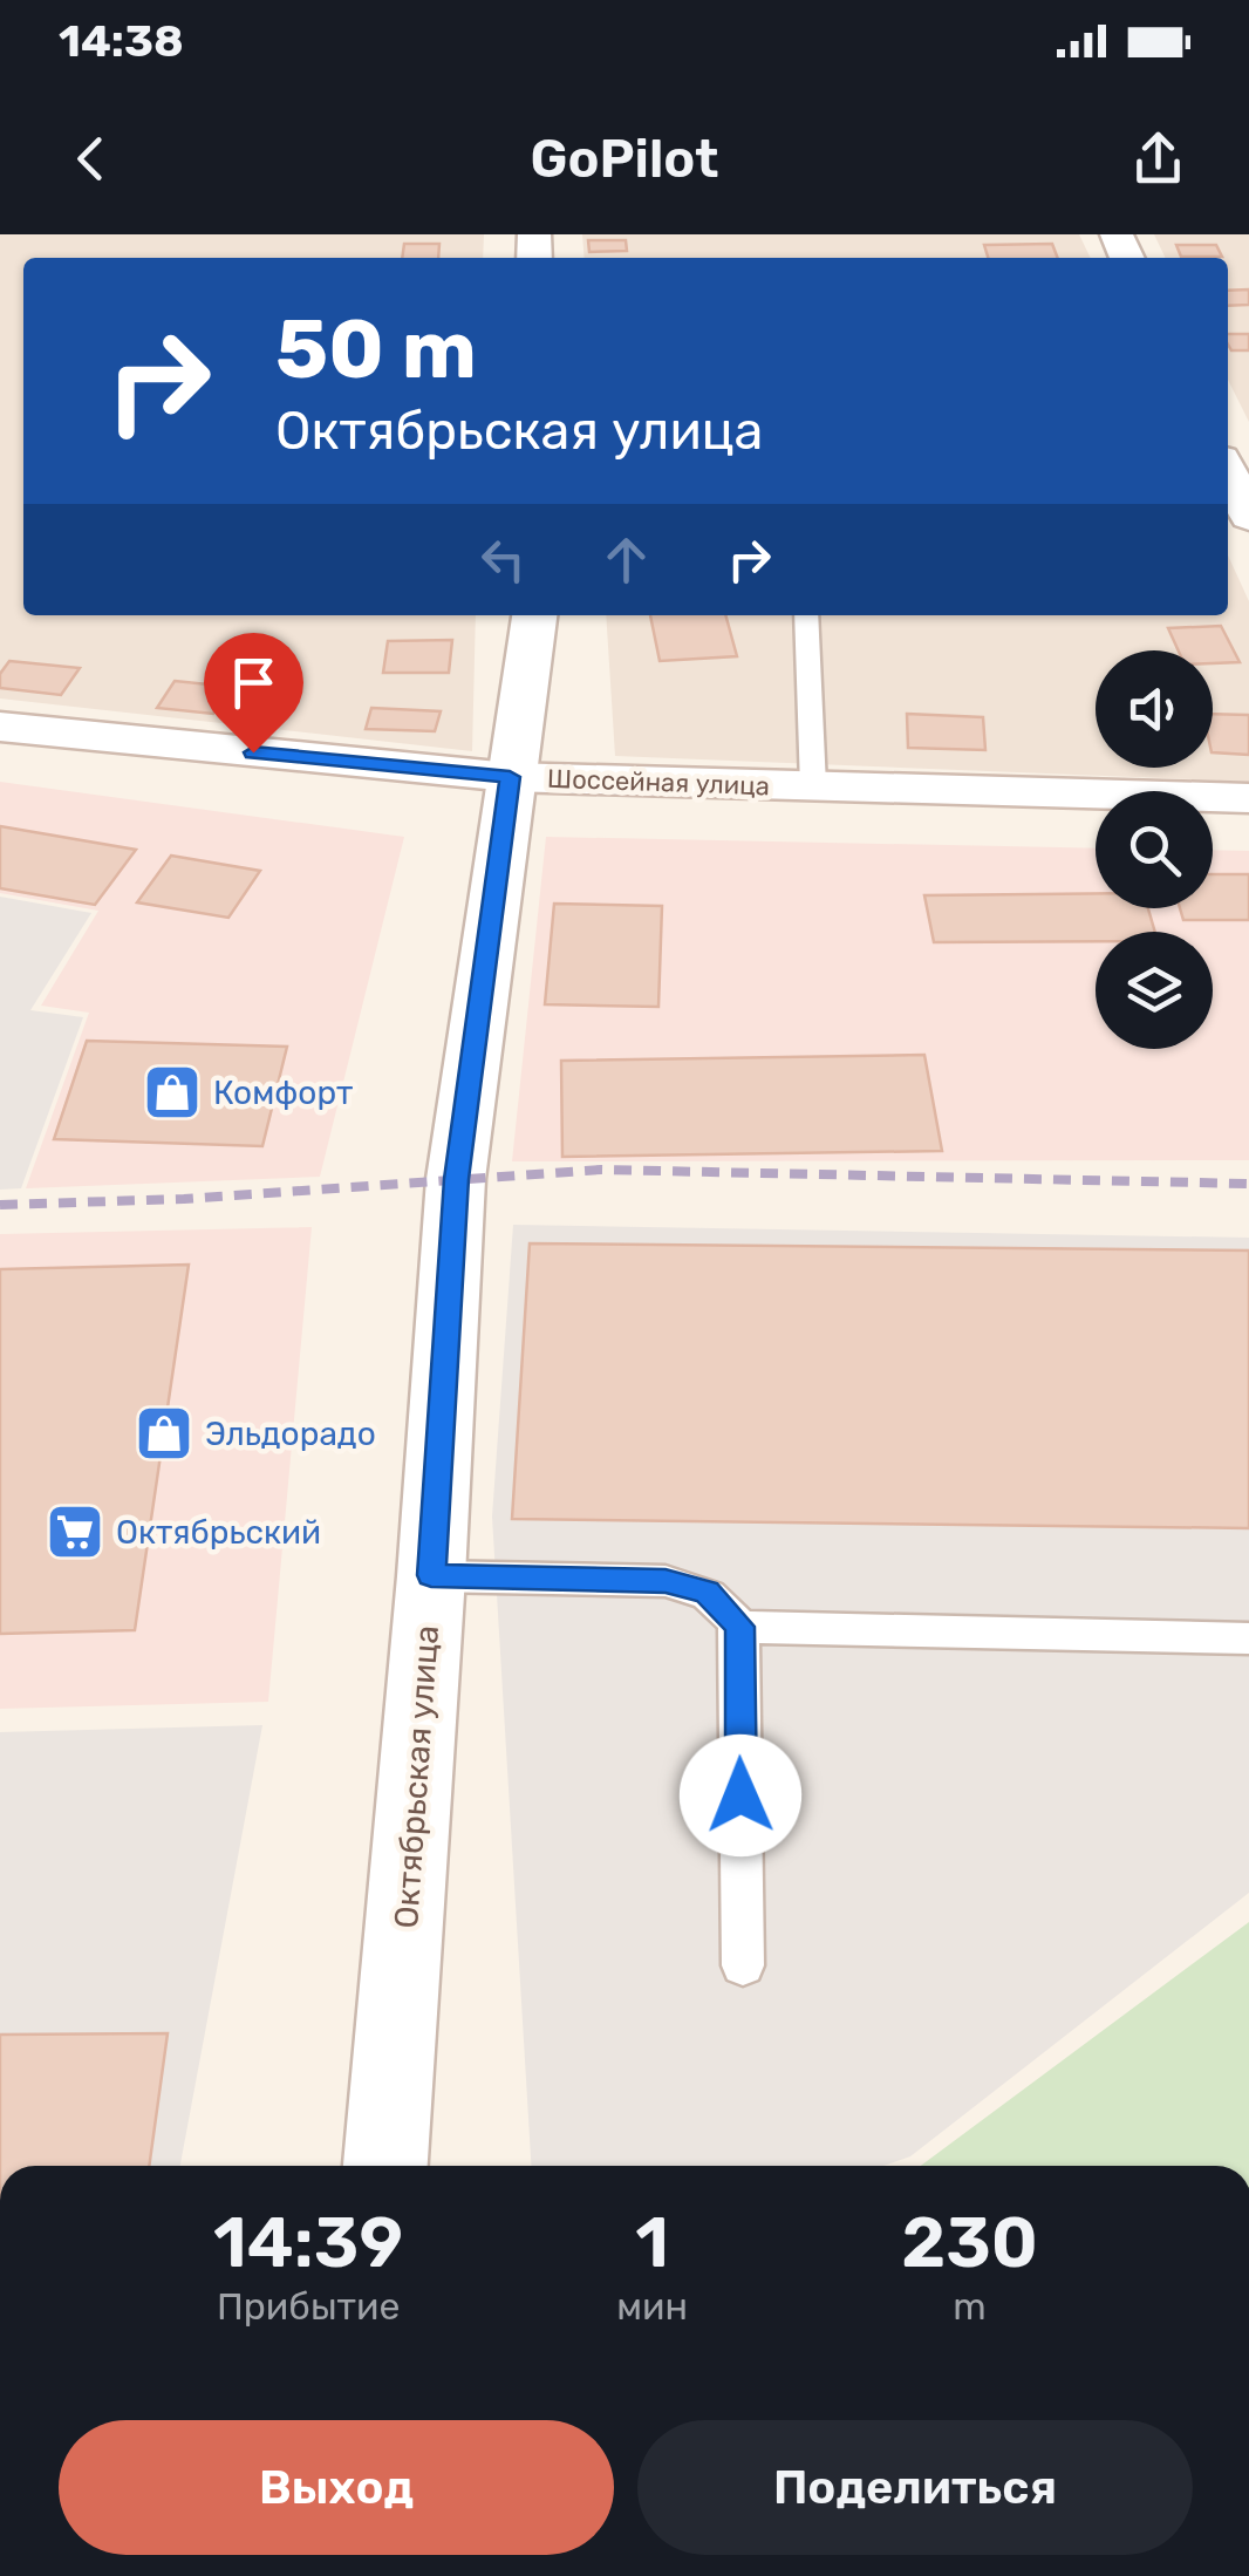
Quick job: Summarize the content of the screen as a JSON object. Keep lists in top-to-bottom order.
{
  "streets": {
    "street": ["Шоссейная улица", "Октябрьская улица"]
  },
  "crossings": [
    ["Шоссейная улица", "Октябрьская улица"]
  ],
  "places": {
    "shop": ["Комфорт", "Эльдорадо"],
    "supermarket": ["Октябрьский"]
  },
  "page": {
    "status": "14:38",
    "header": "GoPilot",
    "turn": ["50 m", "Октябрьская улица"],
    "eta": [
      "14:39",
      "Прибытие",
      "1",
      "мин",
      "230",
      "m"
    ],
    "buttons": ["Выход", "Поделиться"]
  }
}
